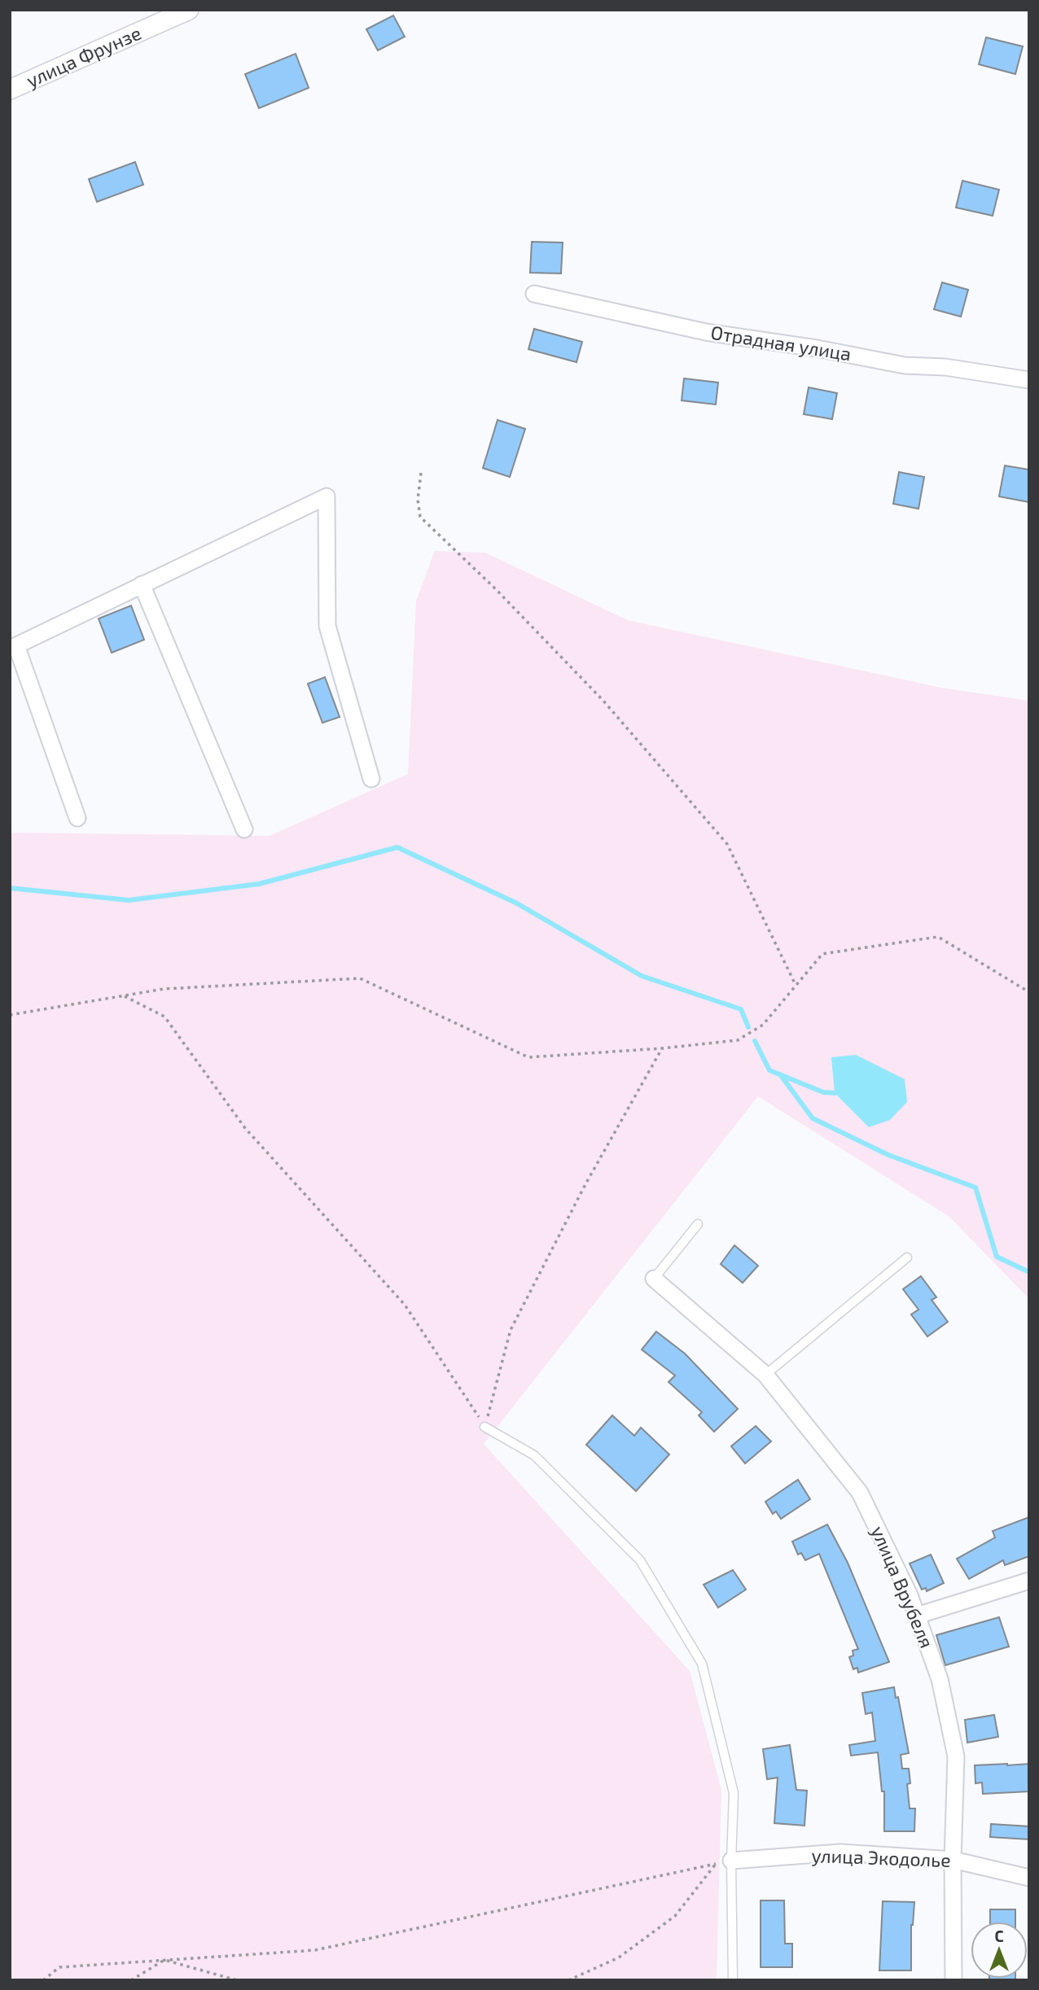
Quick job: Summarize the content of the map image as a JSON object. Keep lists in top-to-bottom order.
{
  "streets": {
    "street": [
      "улица Фрунзе",
      "Отрадная улица",
      "улица Врубеля",
      "улица Экодолье"
    ]
  },
  "crossings": [
    ["улица Врубеля", "улица Экодолье"]
  ],
  "north": "top"
}
